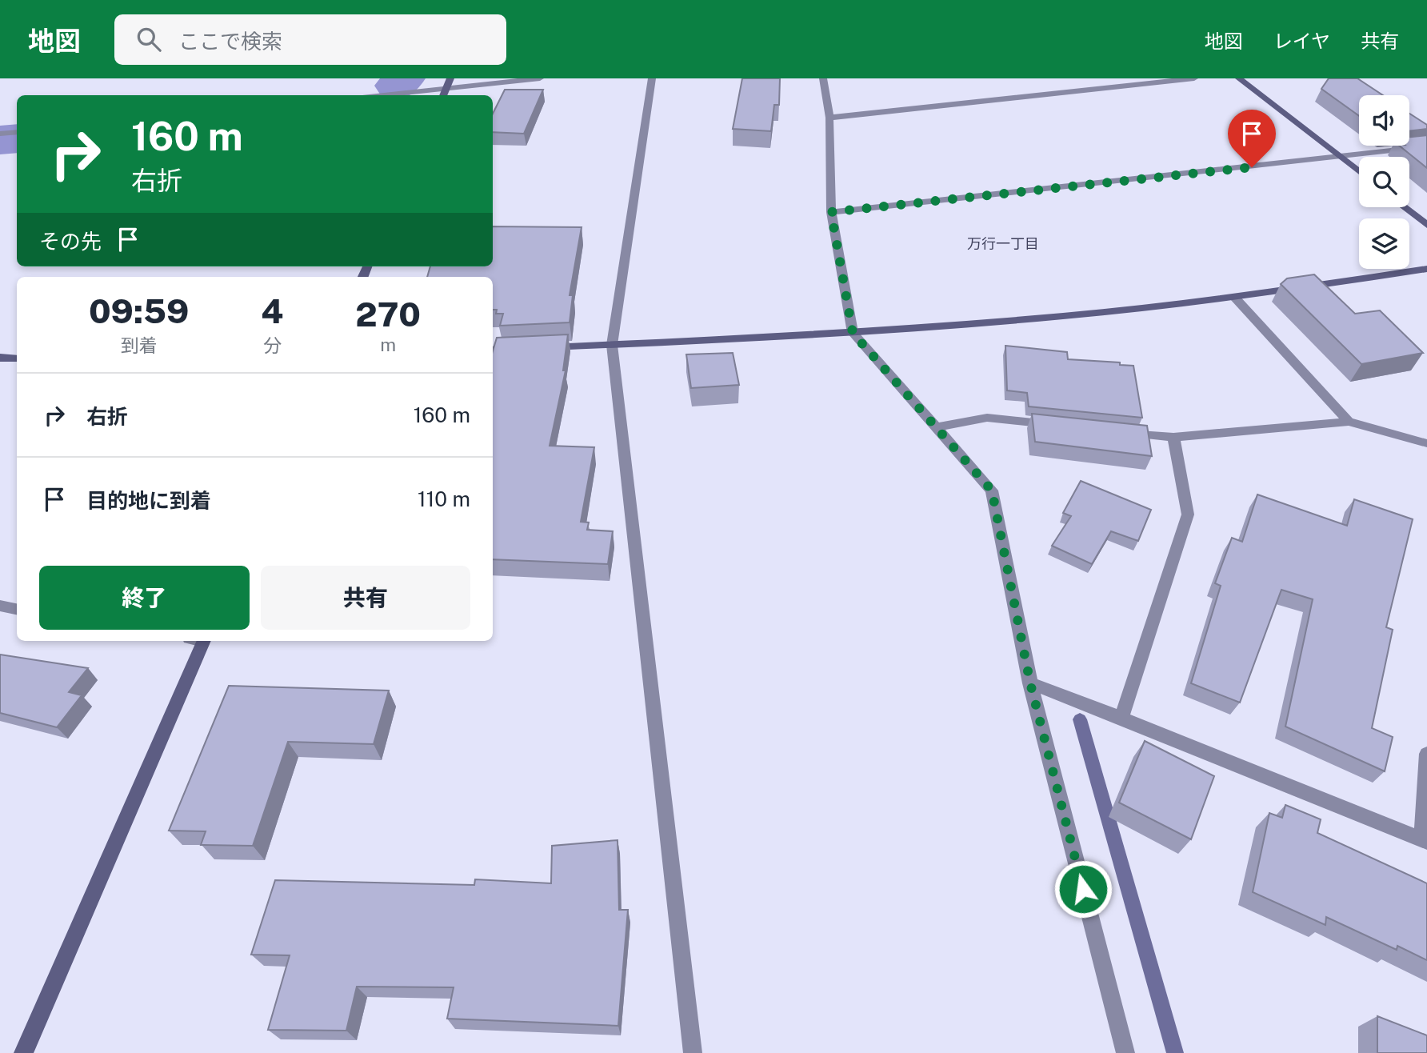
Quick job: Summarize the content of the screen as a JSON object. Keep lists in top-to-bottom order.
{
  "districts": ["万行一丁目"],
  "page": {
    "header": "地図",
    "search": "ここで検索",
    "nav": ["地図", "レイヤ", "共有"],
    "turn": ["160 m", "右折"],
    "then": "その先",
    "eta": [
      "09:59",
      "到着",
      "4",
      "分",
      "270",
      "m"
    ],
    "list": [
      {
        "name": "右折",
        "value": "160 m"
      },
      {
        "name": "目的地に到着",
        "value": "110 m"
      }
    ],
    "buttons": ["終了", "共有"]
  }
}
